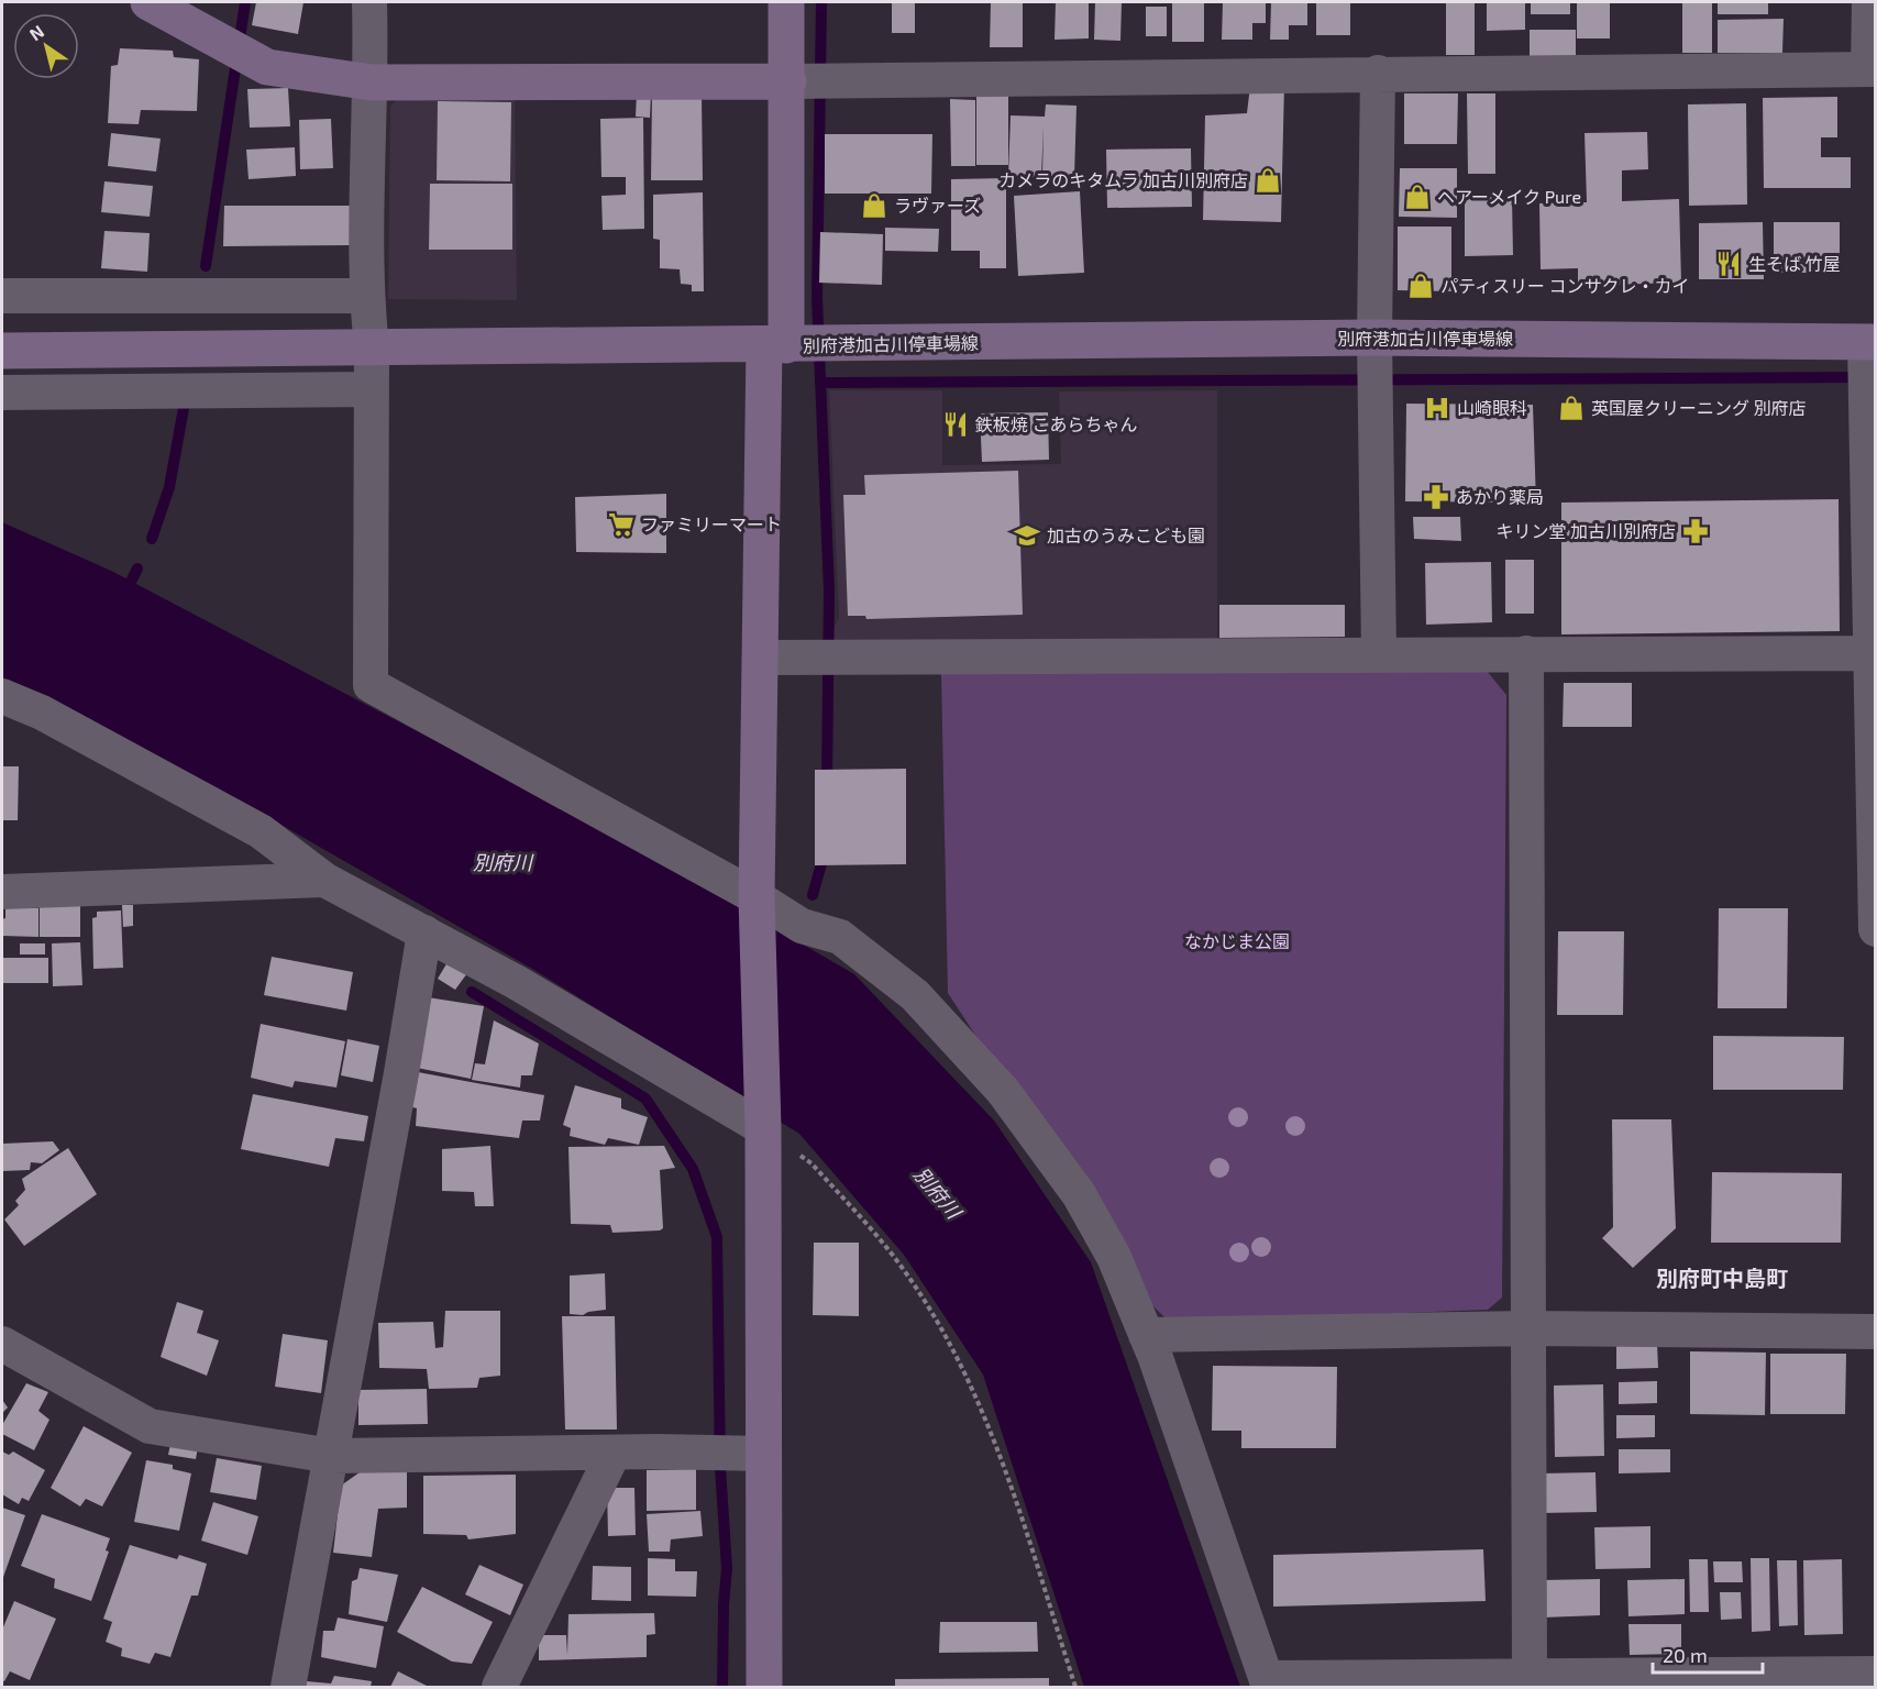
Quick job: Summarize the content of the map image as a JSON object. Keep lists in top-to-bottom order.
{
  "streets": {
    "street": ["別府港加古川停車場線"]
  },
  "districts": ["別府町中島町"],
  "water": ["別府川"],
  "parks": ["なかじま公園"],
  "places": {
    "shop": [
      "カメラのキタムラ 加古川別府店",
      "ヘアーメイク Pure",
      "ラヴァーズ",
      "パティスリー コンサクレ・カイ",
      "英国屋クリーニング 別府店"
    ],
    "restaurant": ["生そば 竹屋", "鉄板焼 こあらちゃん"],
    "hospital": ["山崎眼科"],
    "pharmacy": ["あかり薬局", "キリン堂 加古川別府店"],
    "supermarket": ["ファミリーマート"],
    "school or university": ["加古のうみこども園"]
  },
  "scale_bar": "20 m",
  "north": "top left"
}
